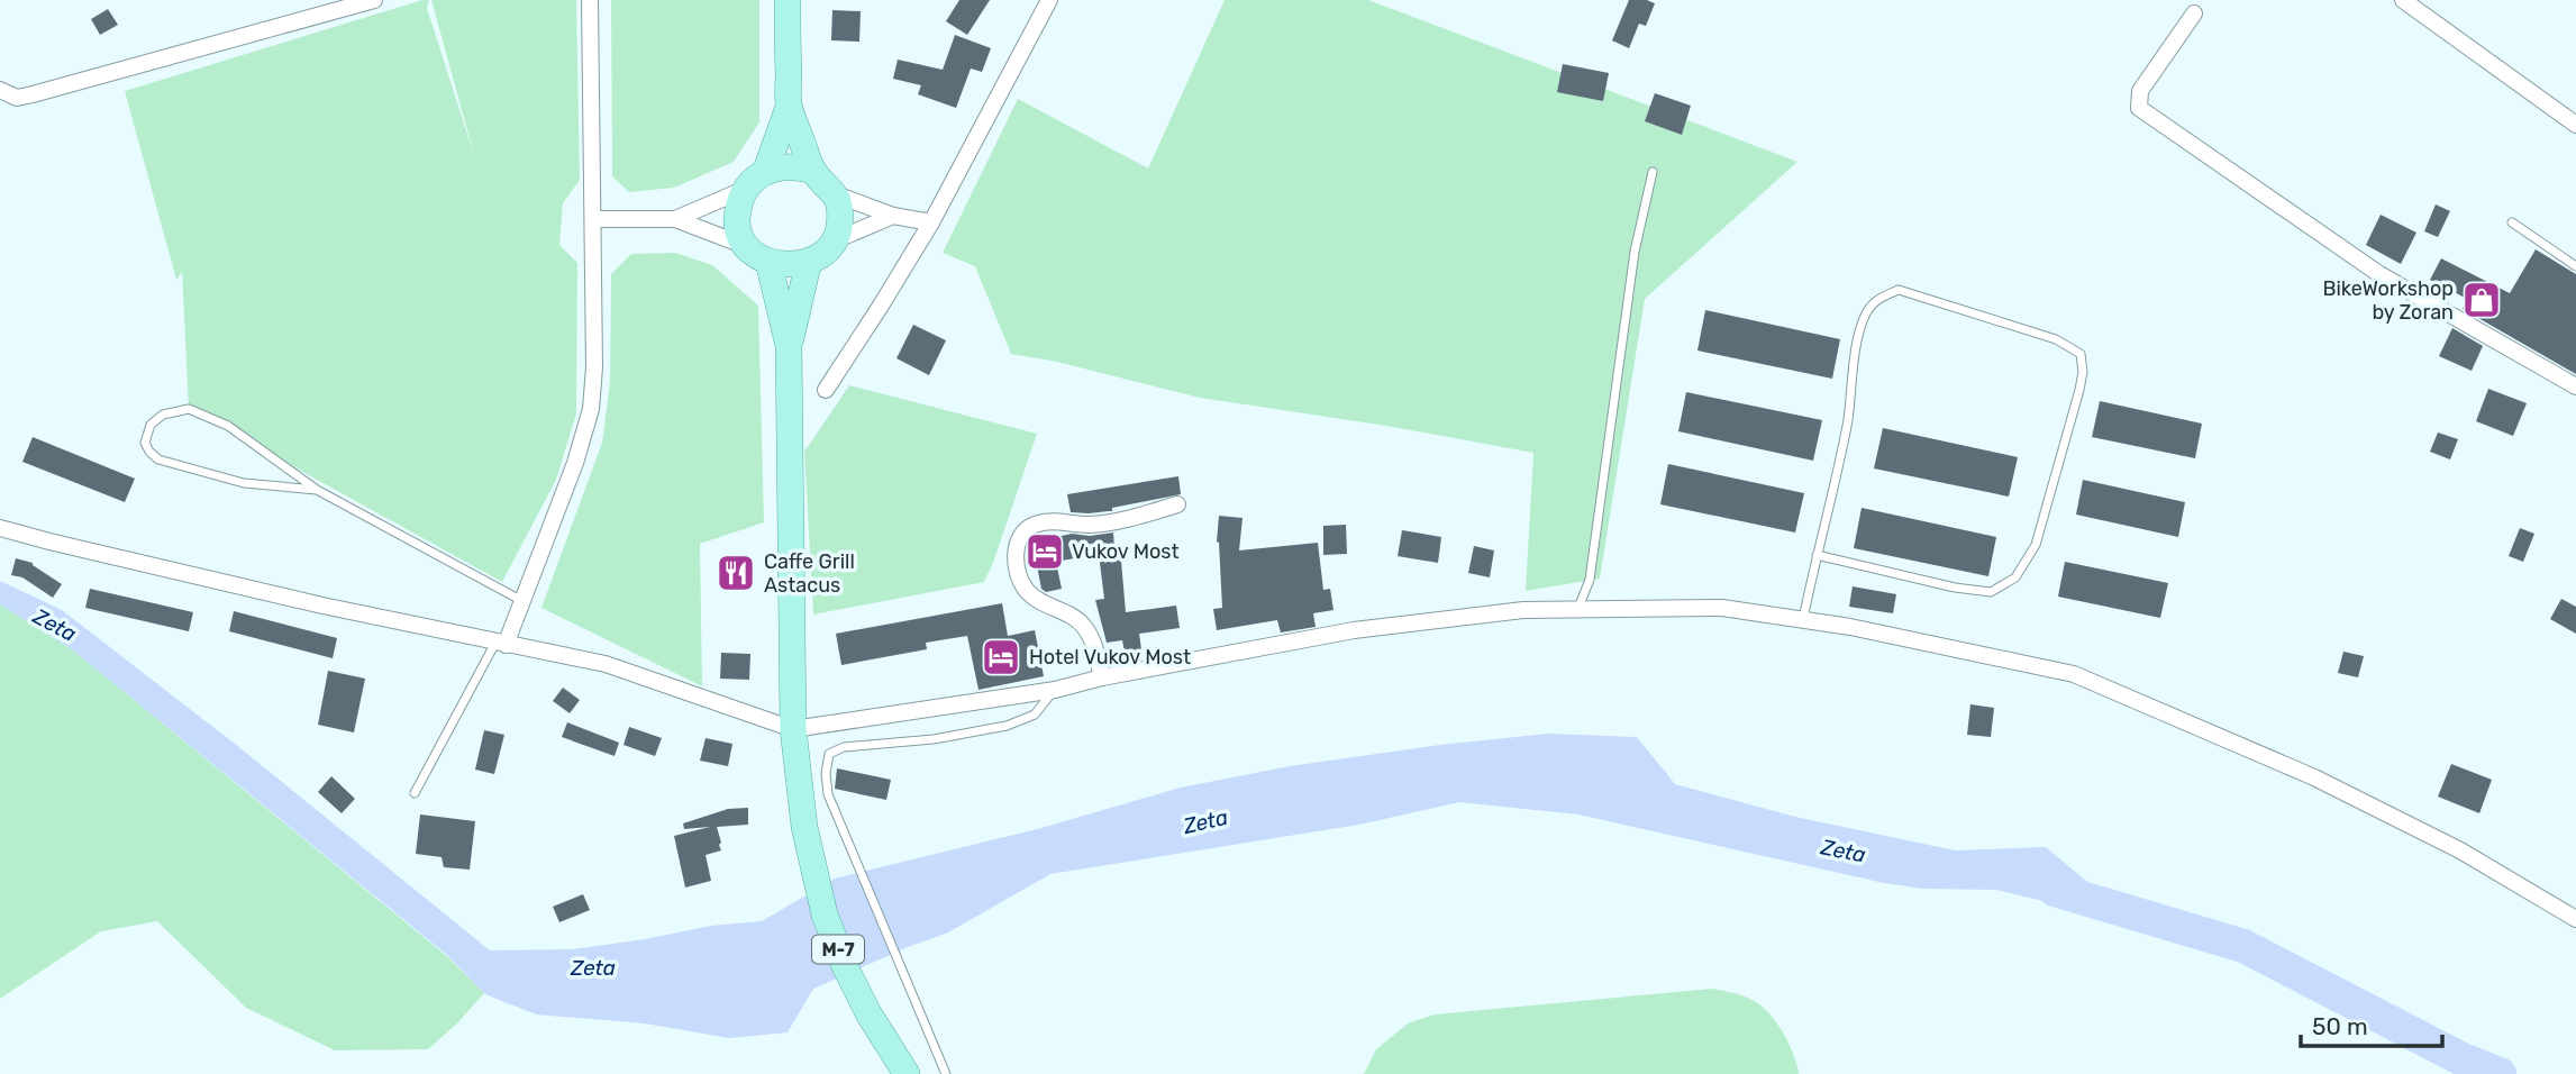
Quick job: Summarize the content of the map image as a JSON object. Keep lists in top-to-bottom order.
{
  "streets": {
    "main road": ["M-7"]
  },
  "water": ["Zeta"],
  "places": {
    "shop": ["BikeWorkshop by Zoran"],
    "hotel": ["Vukov Most", "Hotel Vukov Most"],
    "restaurant": ["Caffe Grill Astacus"]
  },
  "scale_bar": "50 m"
}
